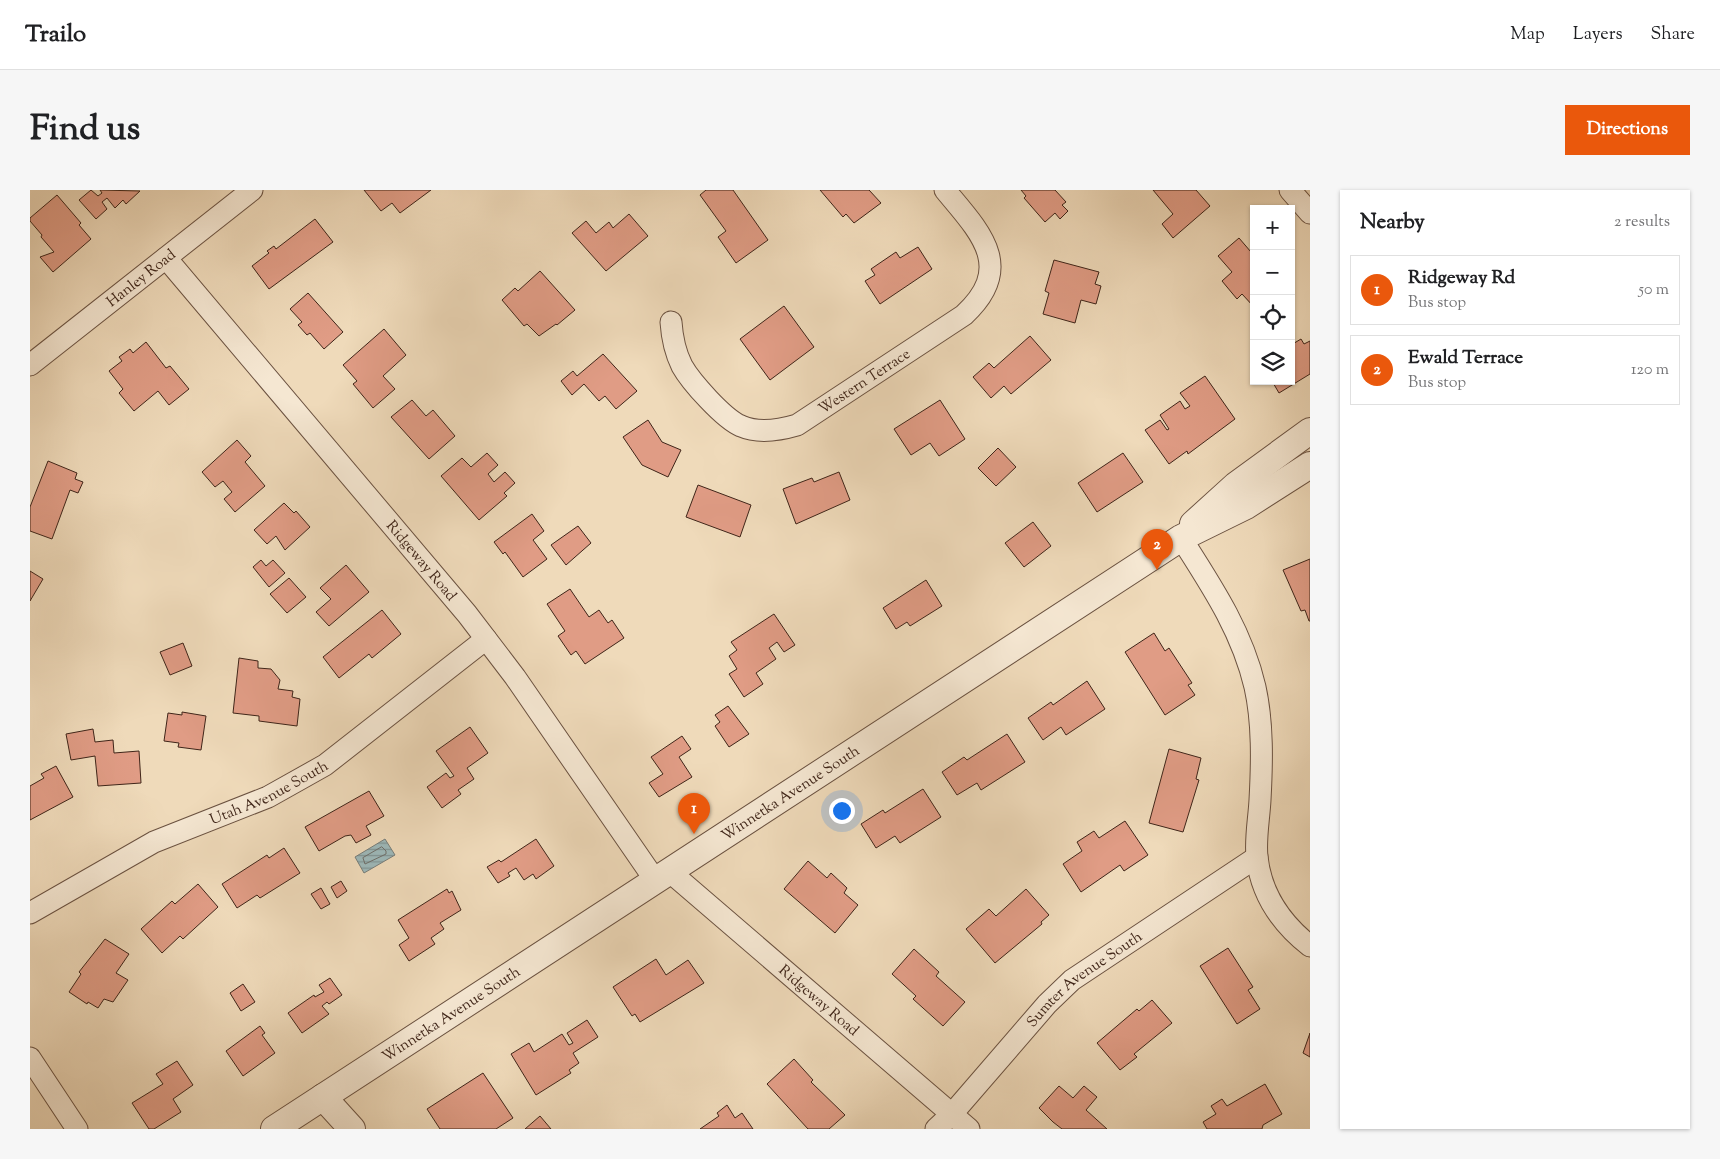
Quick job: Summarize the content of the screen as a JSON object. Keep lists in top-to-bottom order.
{
  "streets": {
    "street": [
      "Hanley Road",
      "Western Terrace",
      "Ridgeway Road",
      "Utah Avenue South",
      "Winnetka Avenue South",
      "Sumter Avenue South"
    ]
  },
  "crossings": [
    ["Hanley Road", "Ridgeway Road"],
    ["Ridgeway Road", "Utah Avenue South"],
    ["Ridgeway Road", "Winnetka Avenue South"],
    ["Ridgeway Road", "Sumter Avenue South"]
  ],
  "page": {
    "header": "Trailo",
    "nav": ["Map", "Layers", "Share"],
    "title": "Find us",
    "buttons": "Directions",
    "heading": ["Nearby", "2 results"],
    "map_buttons": ["+", "−"],
    "list": [
      {
        "mark": "1",
        "name": "Ridgeway Rd",
        "note": "Bus stop",
        "value": "50 m"
      },
      {
        "mark": "2",
        "name": "Ewald Terrace",
        "note": "Bus stop",
        "value": "120 m"
      }
    ],
    "pins": ["2", "1"]
  }
}
